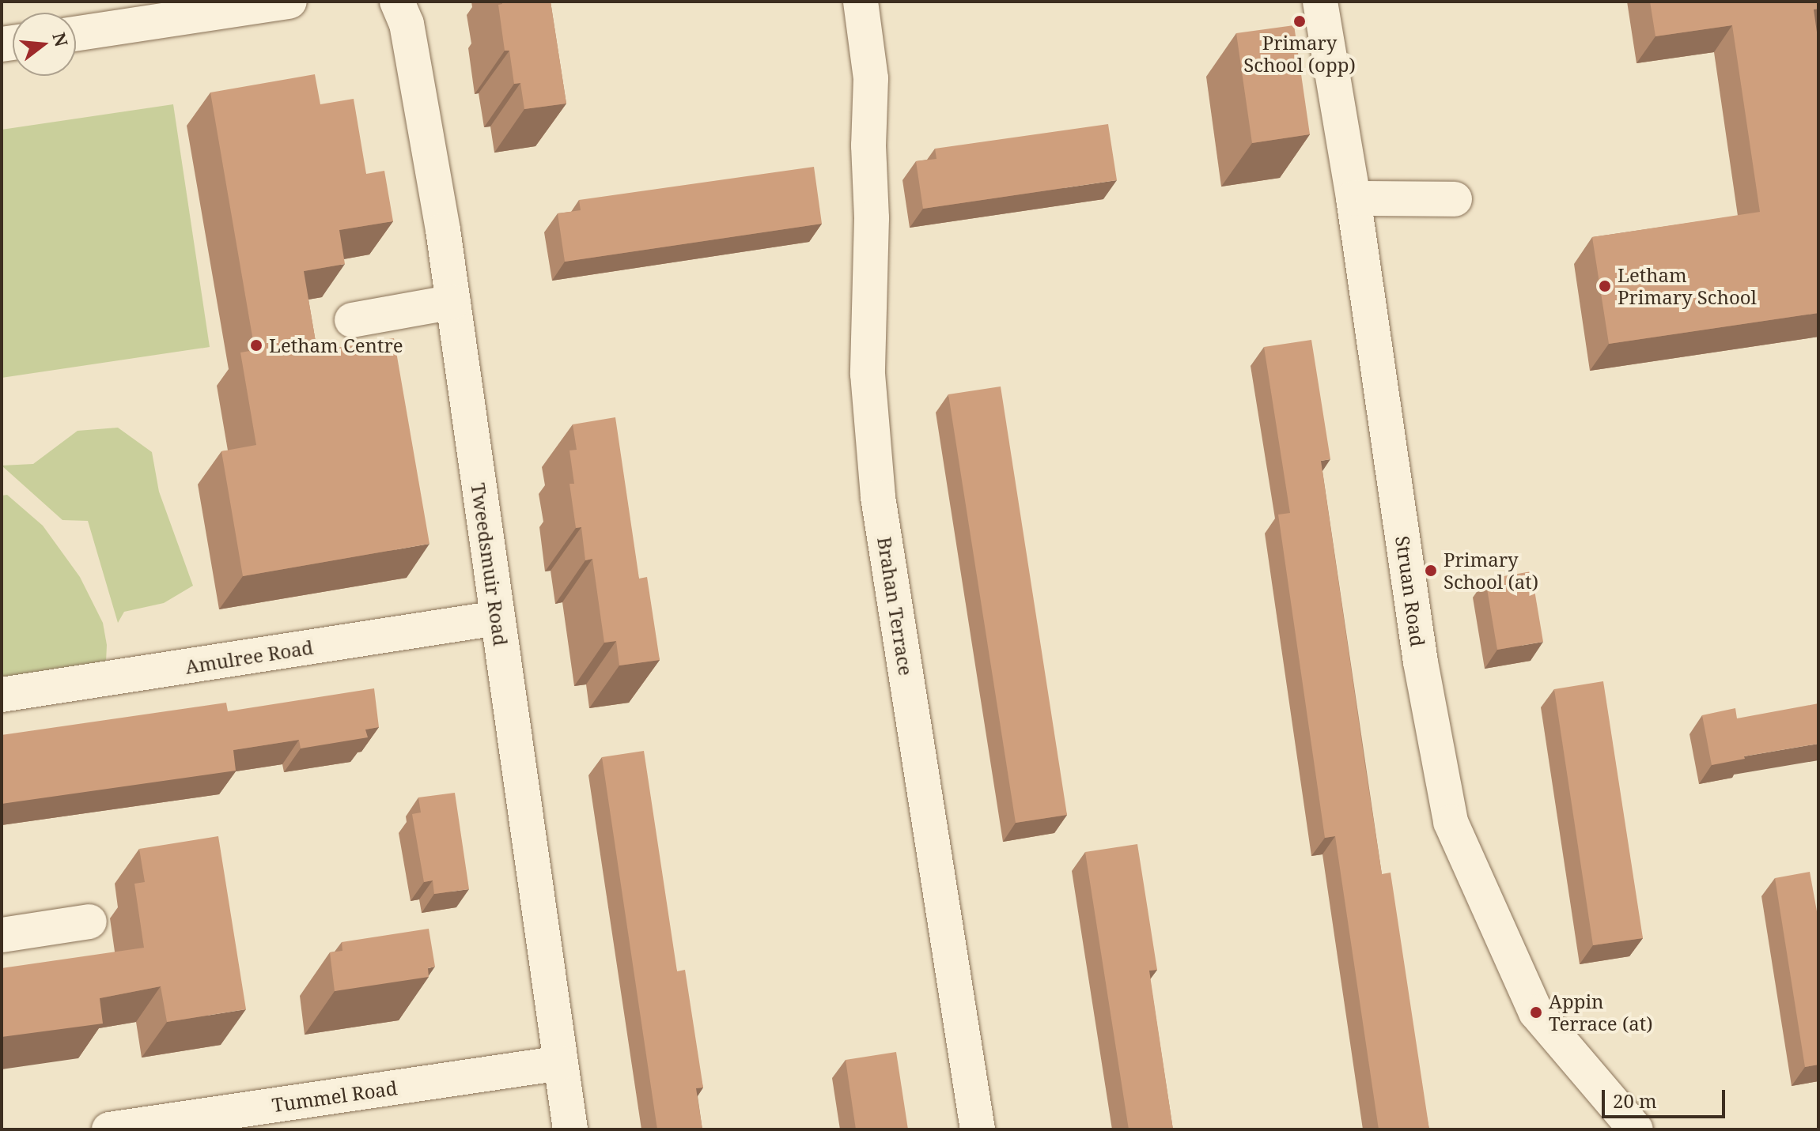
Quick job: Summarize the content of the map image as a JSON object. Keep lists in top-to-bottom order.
{
  "streets": {
    "street": [
      "Tweedsmuir Road",
      "Struan Road",
      "Brahan Terrace",
      "Amulree Road",
      "Tummel Road"
    ]
  },
  "crossings": [
    ["Tweedsmuir Road", "Amulree Road"],
    ["Tweedsmuir Road", "Tummel Road"]
  ],
  "places": [
    "Primary School (opp)",
    "Letham Primary School",
    "Letham Centre",
    "Primary School (at)",
    "Appin Terrace (at)"
  ],
  "scale_bar": "20 m",
  "north": "right"
}
